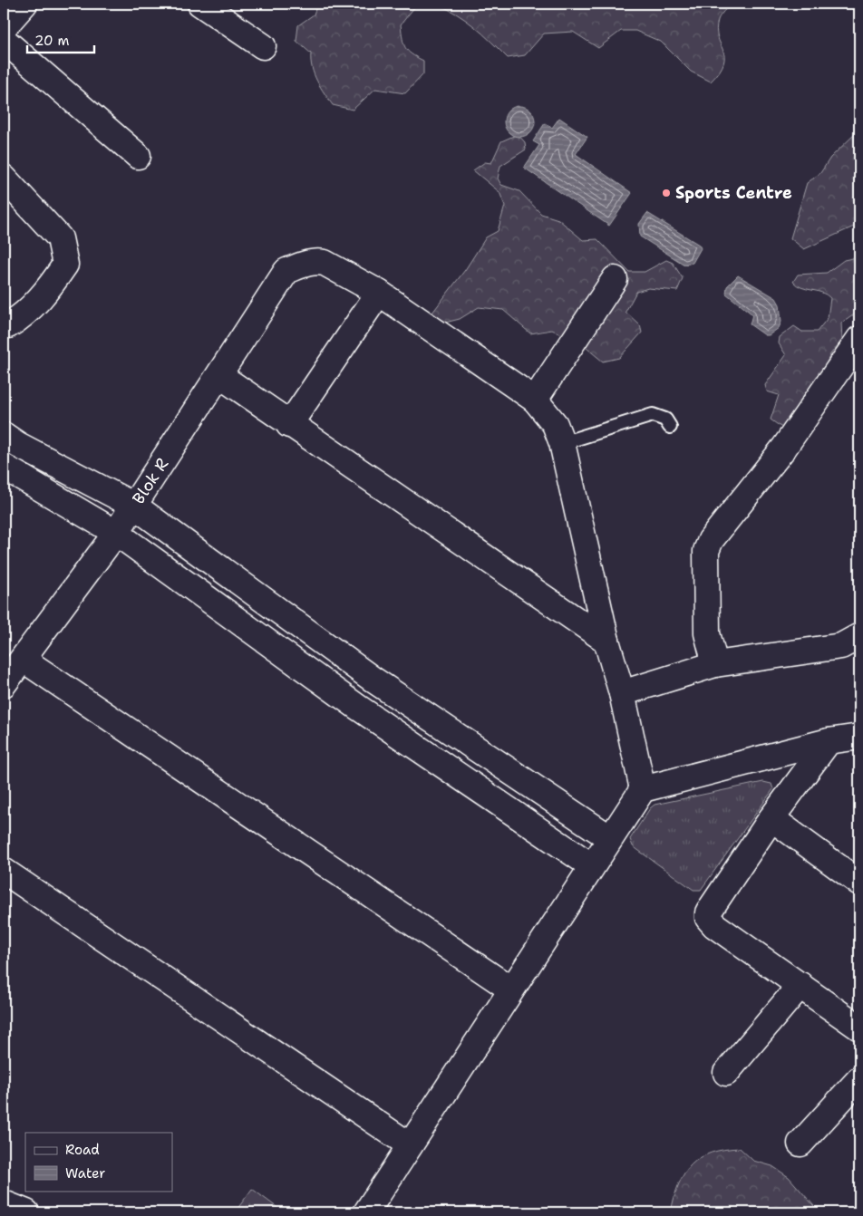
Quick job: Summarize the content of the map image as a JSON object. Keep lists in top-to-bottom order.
{
  "streets": {
    "street": ["Blok R"]
  },
  "places": ["Sports Centre"],
  "legend": ["Road", "Water"],
  "scale_bar": "20 m"
}
